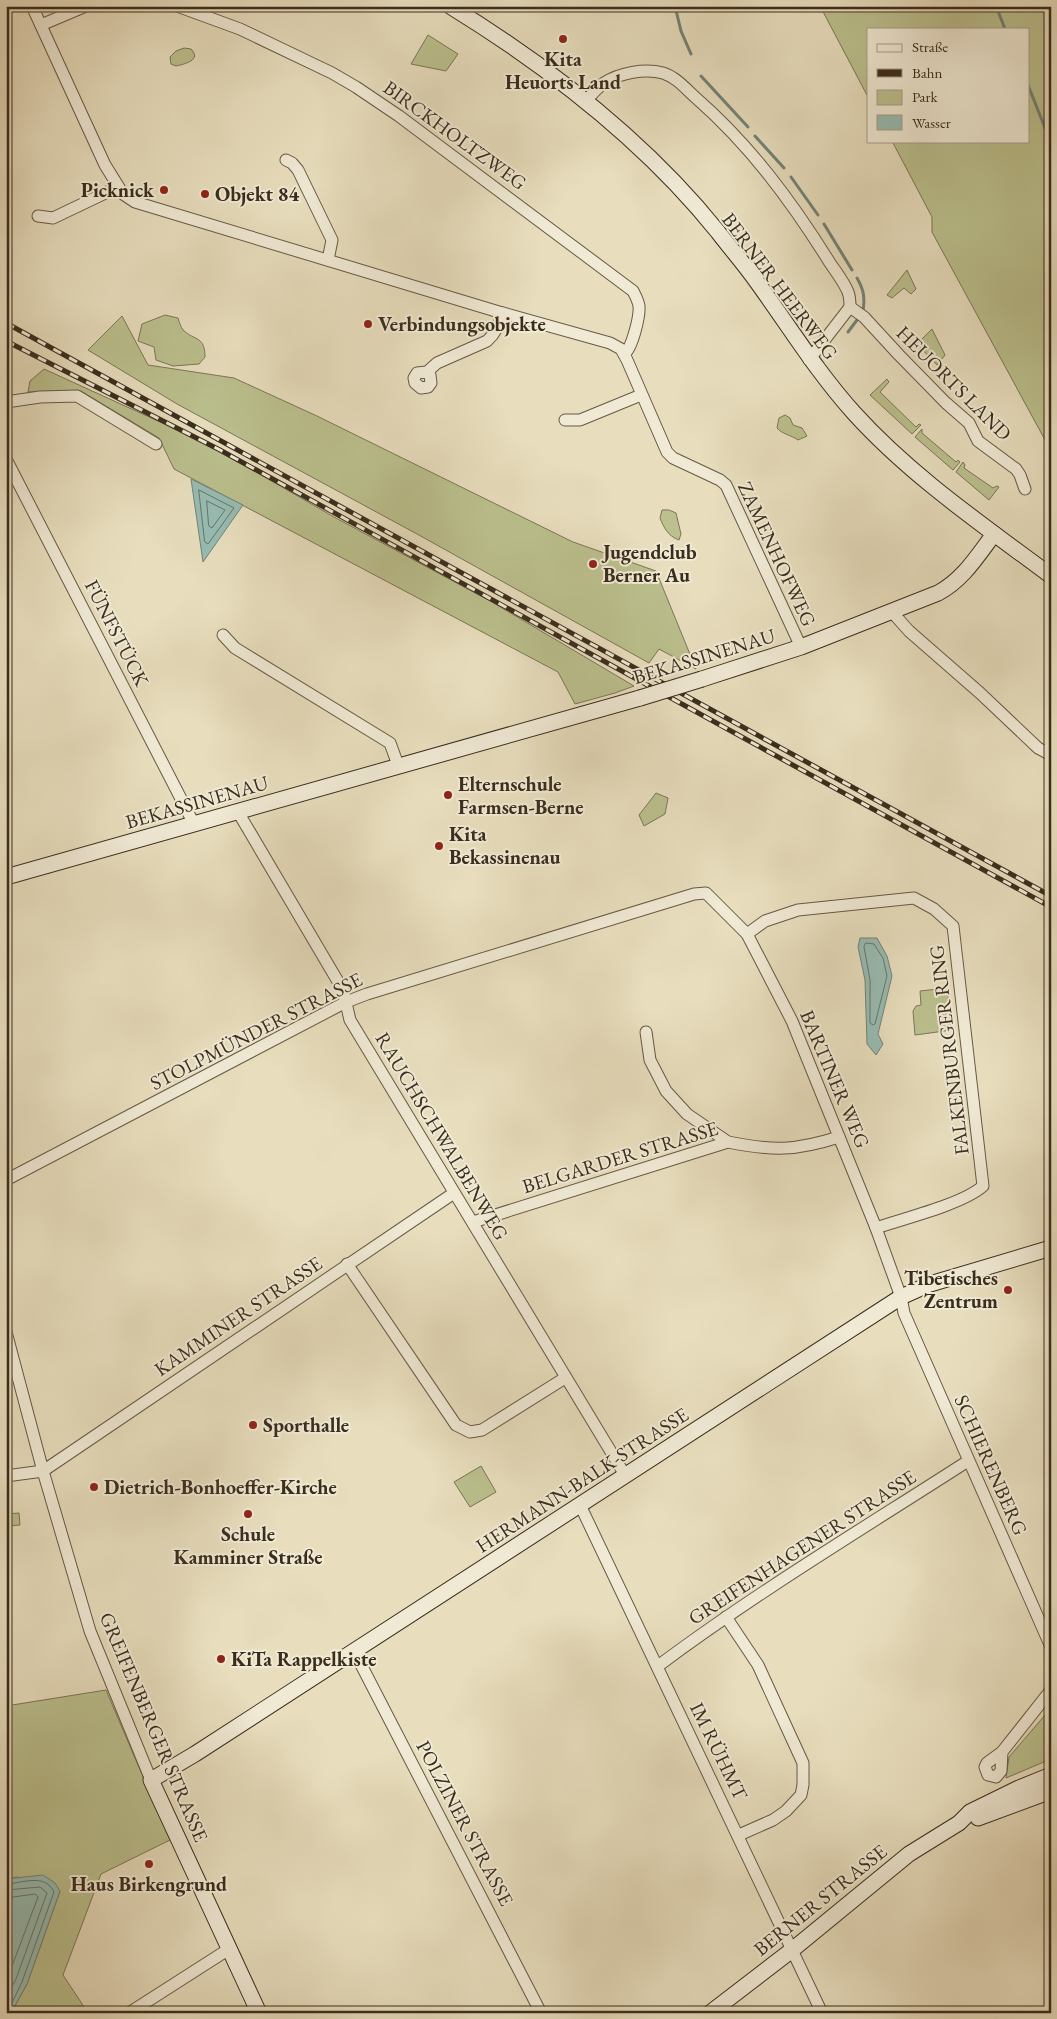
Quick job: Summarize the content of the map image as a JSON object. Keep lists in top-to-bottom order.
{
  "streets": {
    "street": [
      "BIRCKHOLTZWEG",
      "BERNER HEERWEG",
      "HEUORTS LAND",
      "ZAMENHOFWEG",
      "FÜNFSTÜCK",
      "BEKASSINENAU",
      "STOLPMÜNDER STRASSE",
      "FALKENBURGER RING",
      "BARTINER WEG",
      "RAUCHSCHWALBENWEG",
      "BELGARDER STRASSE",
      "KAMMINER STRASSE",
      "SCHIERENBERG",
      "HERMANN-BALK-STRASSE",
      "GREIFENHAGENER STRASSE",
      "GREIFENBERGER STRASSE",
      "IM RÜHMT",
      "POLZINER STRASSE",
      "BERNER STRASSE"
    ]
  },
  "crossings": [
    ["BIRCKHOLTZWEG", "ZAMENHOFWEG"],
    ["BERNER HEERWEG", "BEKASSINENAU"],
    ["ZAMENHOFWEG", "BEKASSINENAU"],
    ["FÜNFSTÜCK", "BEKASSINENAU"],
    ["BEKASSINENAU", "RAUCHSCHWALBENWEG"],
    ["STOLPMÜNDER STRASSE", "BARTINER WEG"],
    ["STOLPMÜNDER STRASSE", "RAUCHSCHWALBENWEG"],
    ["FALKENBURGER RING", "BARTINER WEG"],
    ["BARTINER WEG", "BELGARDER STRASSE"],
    ["BARTINER WEG", "SCHIERENBERG"],
    ["BARTINER WEG", "HERMANN-BALK-STRASSE"],
    ["RAUCHSCHWALBENWEG", "BELGARDER STRASSE"],
    ["RAUCHSCHWALBENWEG", "KAMMINER STRASSE"],
    ["RAUCHSCHWALBENWEG", "HERMANN-BALK-STRASSE"],
    ["KAMMINER STRASSE", "GREIFENBERGER STRASSE"],
    ["SCHIERENBERG", "HERMANN-BALK-STRASSE"],
    ["SCHIERENBERG", "GREIFENHAGENER STRASSE"],
    ["HERMANN-BALK-STRASSE", "GREIFENBERGER STRASSE"],
    ["HERMANN-BALK-STRASSE", "IM RÜHMT"],
    ["HERMANN-BALK-STRASSE", "POLZINER STRASSE"],
    ["GREIFENHAGENER STRASSE", "IM RÜHMT"],
    ["IM RÜHMT", "BERNER STRASSE"]
  ],
  "places": [
    "Kita Heuorts Land",
    "Picknick",
    "Objekt 84",
    "Verbindungsobjekte",
    "Jugendclub Berner Au",
    "Elternschule Farmsen-Berne",
    "Kita Bekassinenau",
    "Tibetisches Zentrum",
    "Sporthalle",
    "Dietrich-Bonhoeffer-Kirche",
    "Schule Kamminer Straße",
    "KiTa Rappelkiste",
    "Haus Birkengrund"
  ],
  "legend": [
    "Straße",
    "Bahn",
    "Park",
    "Wasser"
  ]
}
